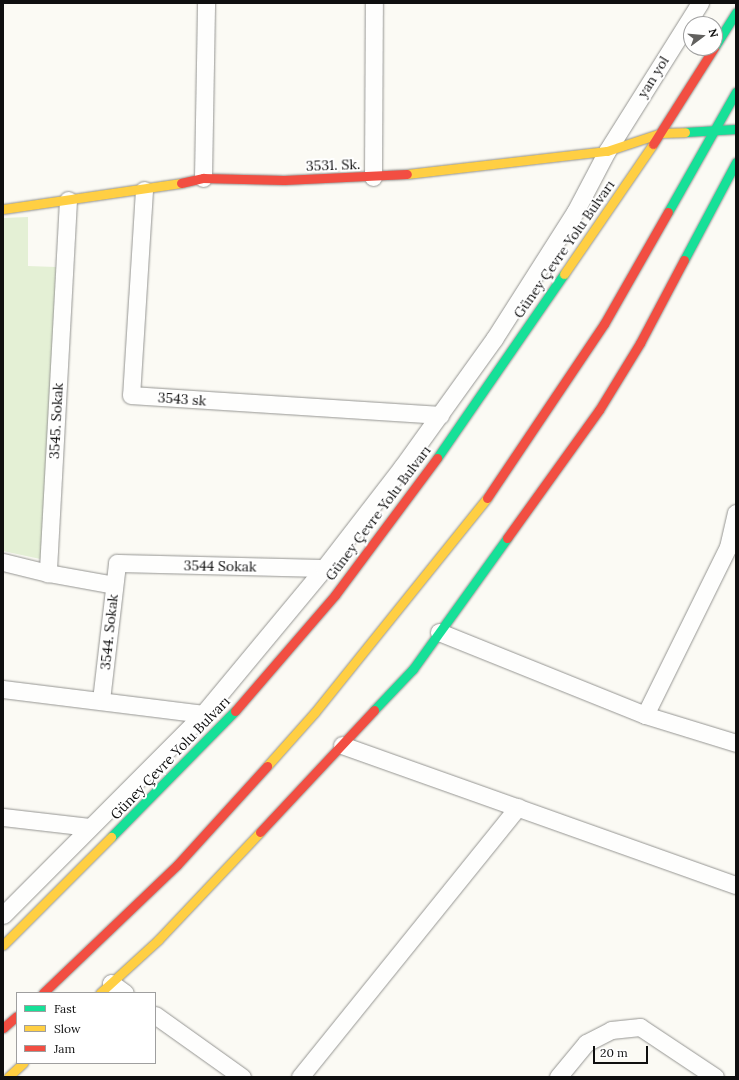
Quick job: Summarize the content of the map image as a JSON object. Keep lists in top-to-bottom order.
{
  "streets": {
    "main road": ["3531. Sk.", "Güney Çevre Yolu Bulvarı"],
    "street": [
      "yan yol",
      "3543 sk",
      "3545. Sokak",
      "3544 Sokak",
      "3544. Sokak"
    ]
  },
  "crossings": [
    ["yan yol", "3531. Sk."],
    ["yan yol", "3543 sk"],
    ["yan yol", "3544 Sokak"],
    ["3531. Sk.", "Güney Çevre Yolu Bulvarı"],
    ["3531. Sk.", "3543 sk"],
    ["3531. Sk.", "3545. Sokak"],
    ["3544 Sokak", "3544. Sokak"]
  ],
  "legend": ["Fast", "Slow", "Jam"],
  "scale_bar": "20 m",
  "north": "right"
}
